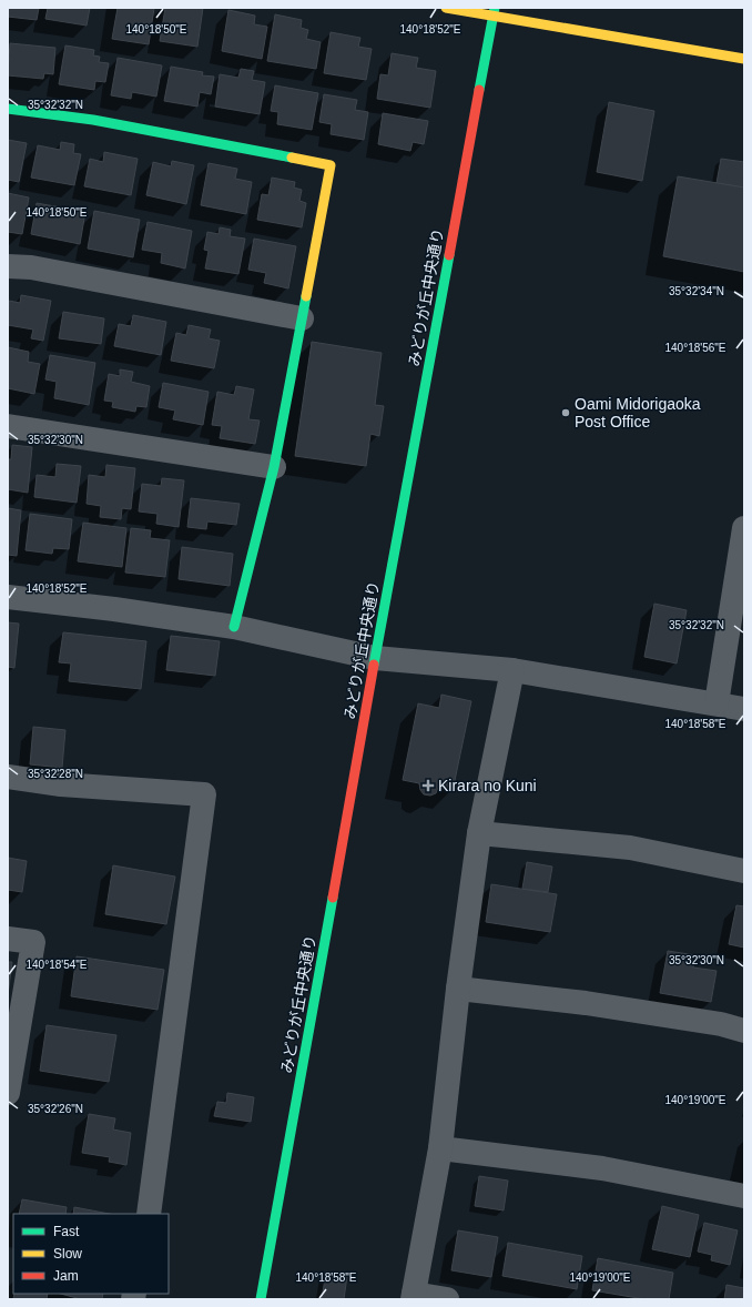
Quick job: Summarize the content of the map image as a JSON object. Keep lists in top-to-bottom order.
{
  "streets": {
    "street": ["みどりが丘中央通り"]
  },
  "places": {
    "other": ["Oami Midorigaoka Post Office"],
    "health": ["Kirara no Kuni"]
  },
  "legend": ["Fast", "Slow", "Jam"],
  "coordinates": [
    "140°18'50\"E",
    "140°18'52\"E",
    "35°32'32\"N",
    "35°32'34\"N",
    "140°18'56\"E",
    "35°32'30\"N",
    "140°18'58\"E",
    "35°32'28\"N",
    "140°18'54\"E",
    "140°19'00\"E",
    "35°32'26\"N"
  ]
}
